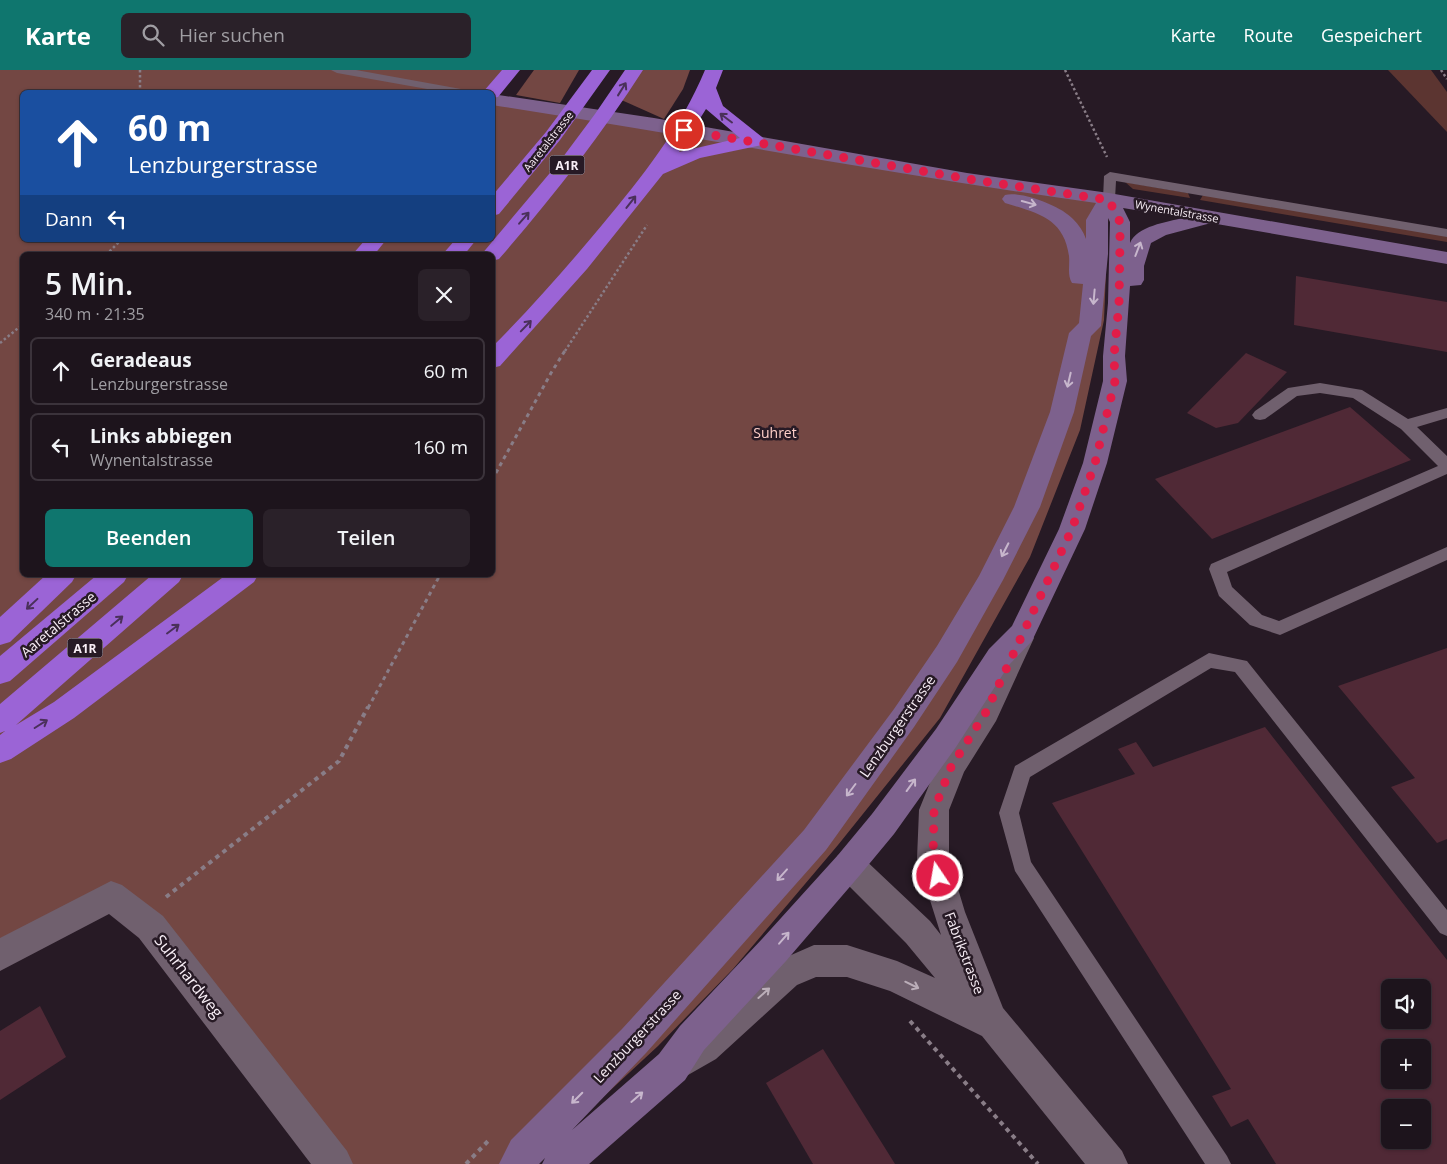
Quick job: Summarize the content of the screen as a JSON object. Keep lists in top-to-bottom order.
{
  "streets": {
    "highway": ["Aaretalstrasse", "A1R"],
    "main road": ["Wynentalstrasse", "Lenzburgerstrasse"],
    "street": ["Fabrikstrasse", "Suhrhardweg"]
  },
  "crossings": [
    ["Wynentalstrasse", "Lenzburgerstrasse"],
    ["Lenzburgerstrasse", "Fabrikstrasse"]
  ],
  "parks": ["Suhret"],
  "page": {
    "header": "Karte",
    "search": "Hier suchen",
    "nav": ["Karte", "Route", "Gespeichert"],
    "turn": ["60 m", "Lenzburgerstrasse"],
    "then": "Dann",
    "heading": ["5 Min.", "340 m · 21:35"],
    "list": [
      {
        "name": "Geradeaus",
        "note": "Lenzburgerstrasse",
        "value": "60 m"
      },
      {
        "name": "Links abbiegen",
        "note": "Wynentalstrasse",
        "value": "160 m"
      }
    ],
    "buttons": ["Beenden", "Teilen"],
    "map_buttons": ["+", "−"]
  }
}
